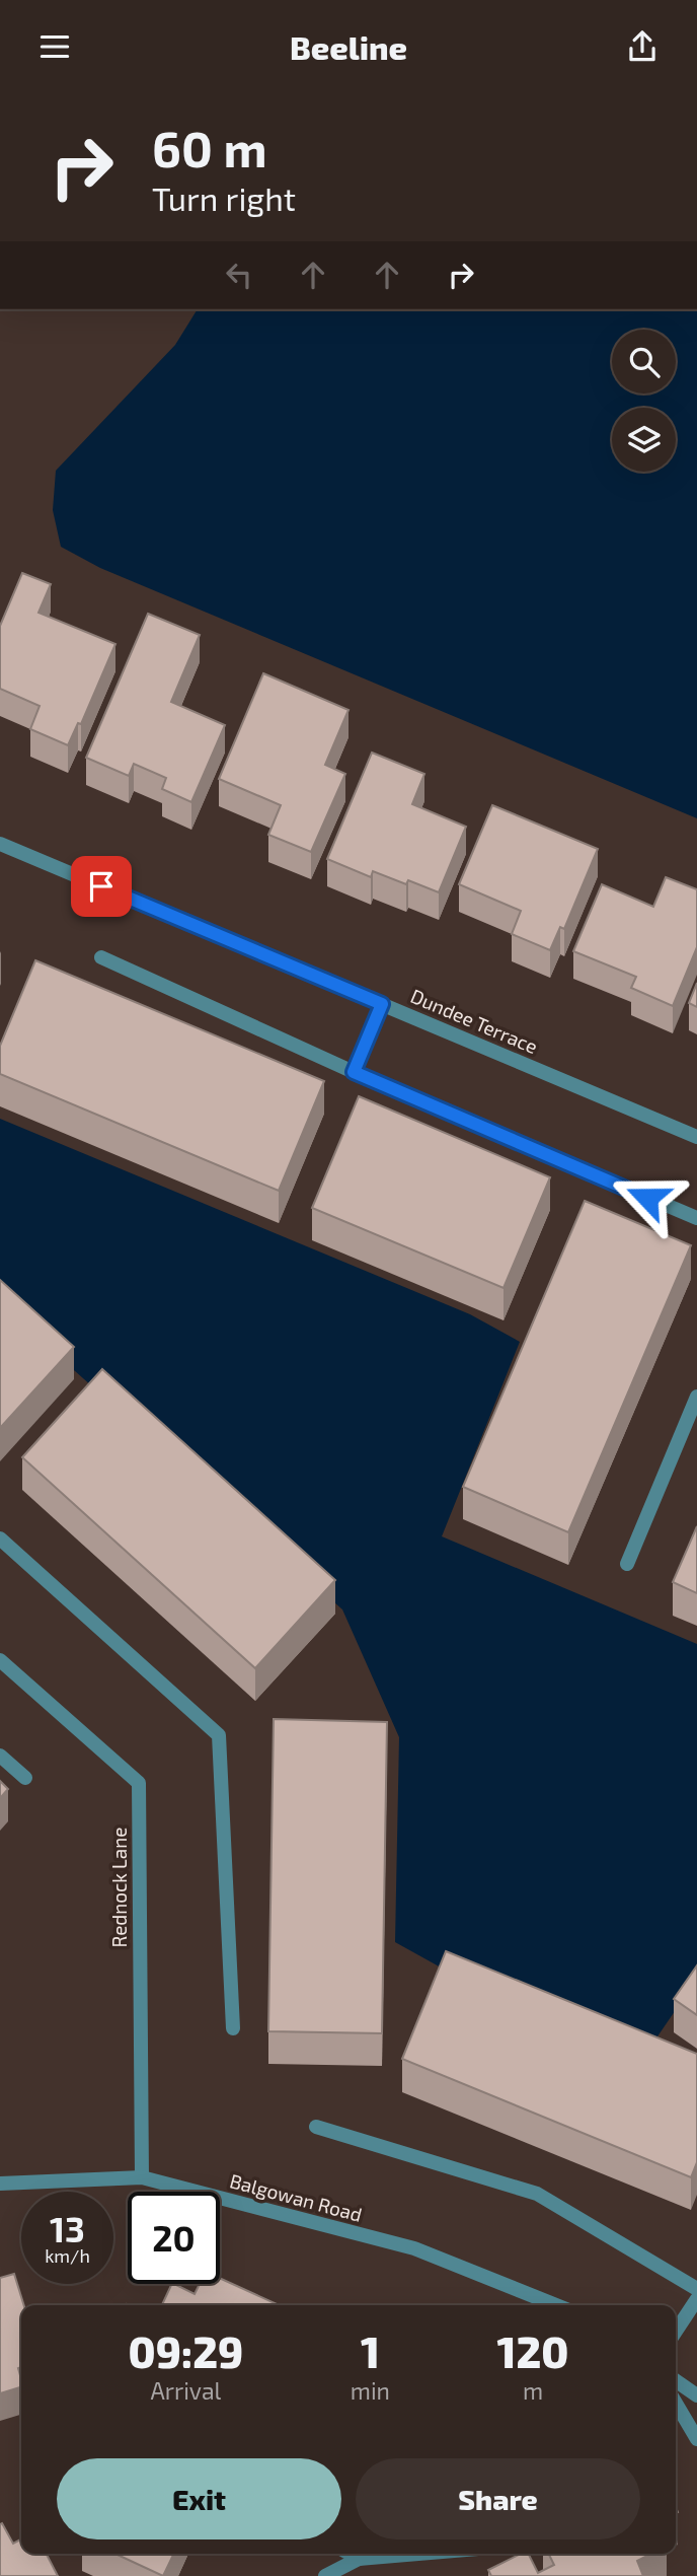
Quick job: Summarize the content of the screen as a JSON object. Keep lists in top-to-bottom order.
{
  "streets": {
    "street": ["Dundee Terrace", "Rednock Lane", "Balgowan Road"]
  },
  "crossings": [
    ["Rednock Lane", "Balgowan Road"]
  ],
  "page": {
    "header": "Beeline",
    "turn": ["60 m", "Turn right"],
    "speed": "13 km/h",
    "limit": "20",
    "eta": [
      "09:29",
      "Arrival",
      "1",
      "min",
      "120",
      "m"
    ],
    "buttons": ["Exit", "Share"]
  }
}
